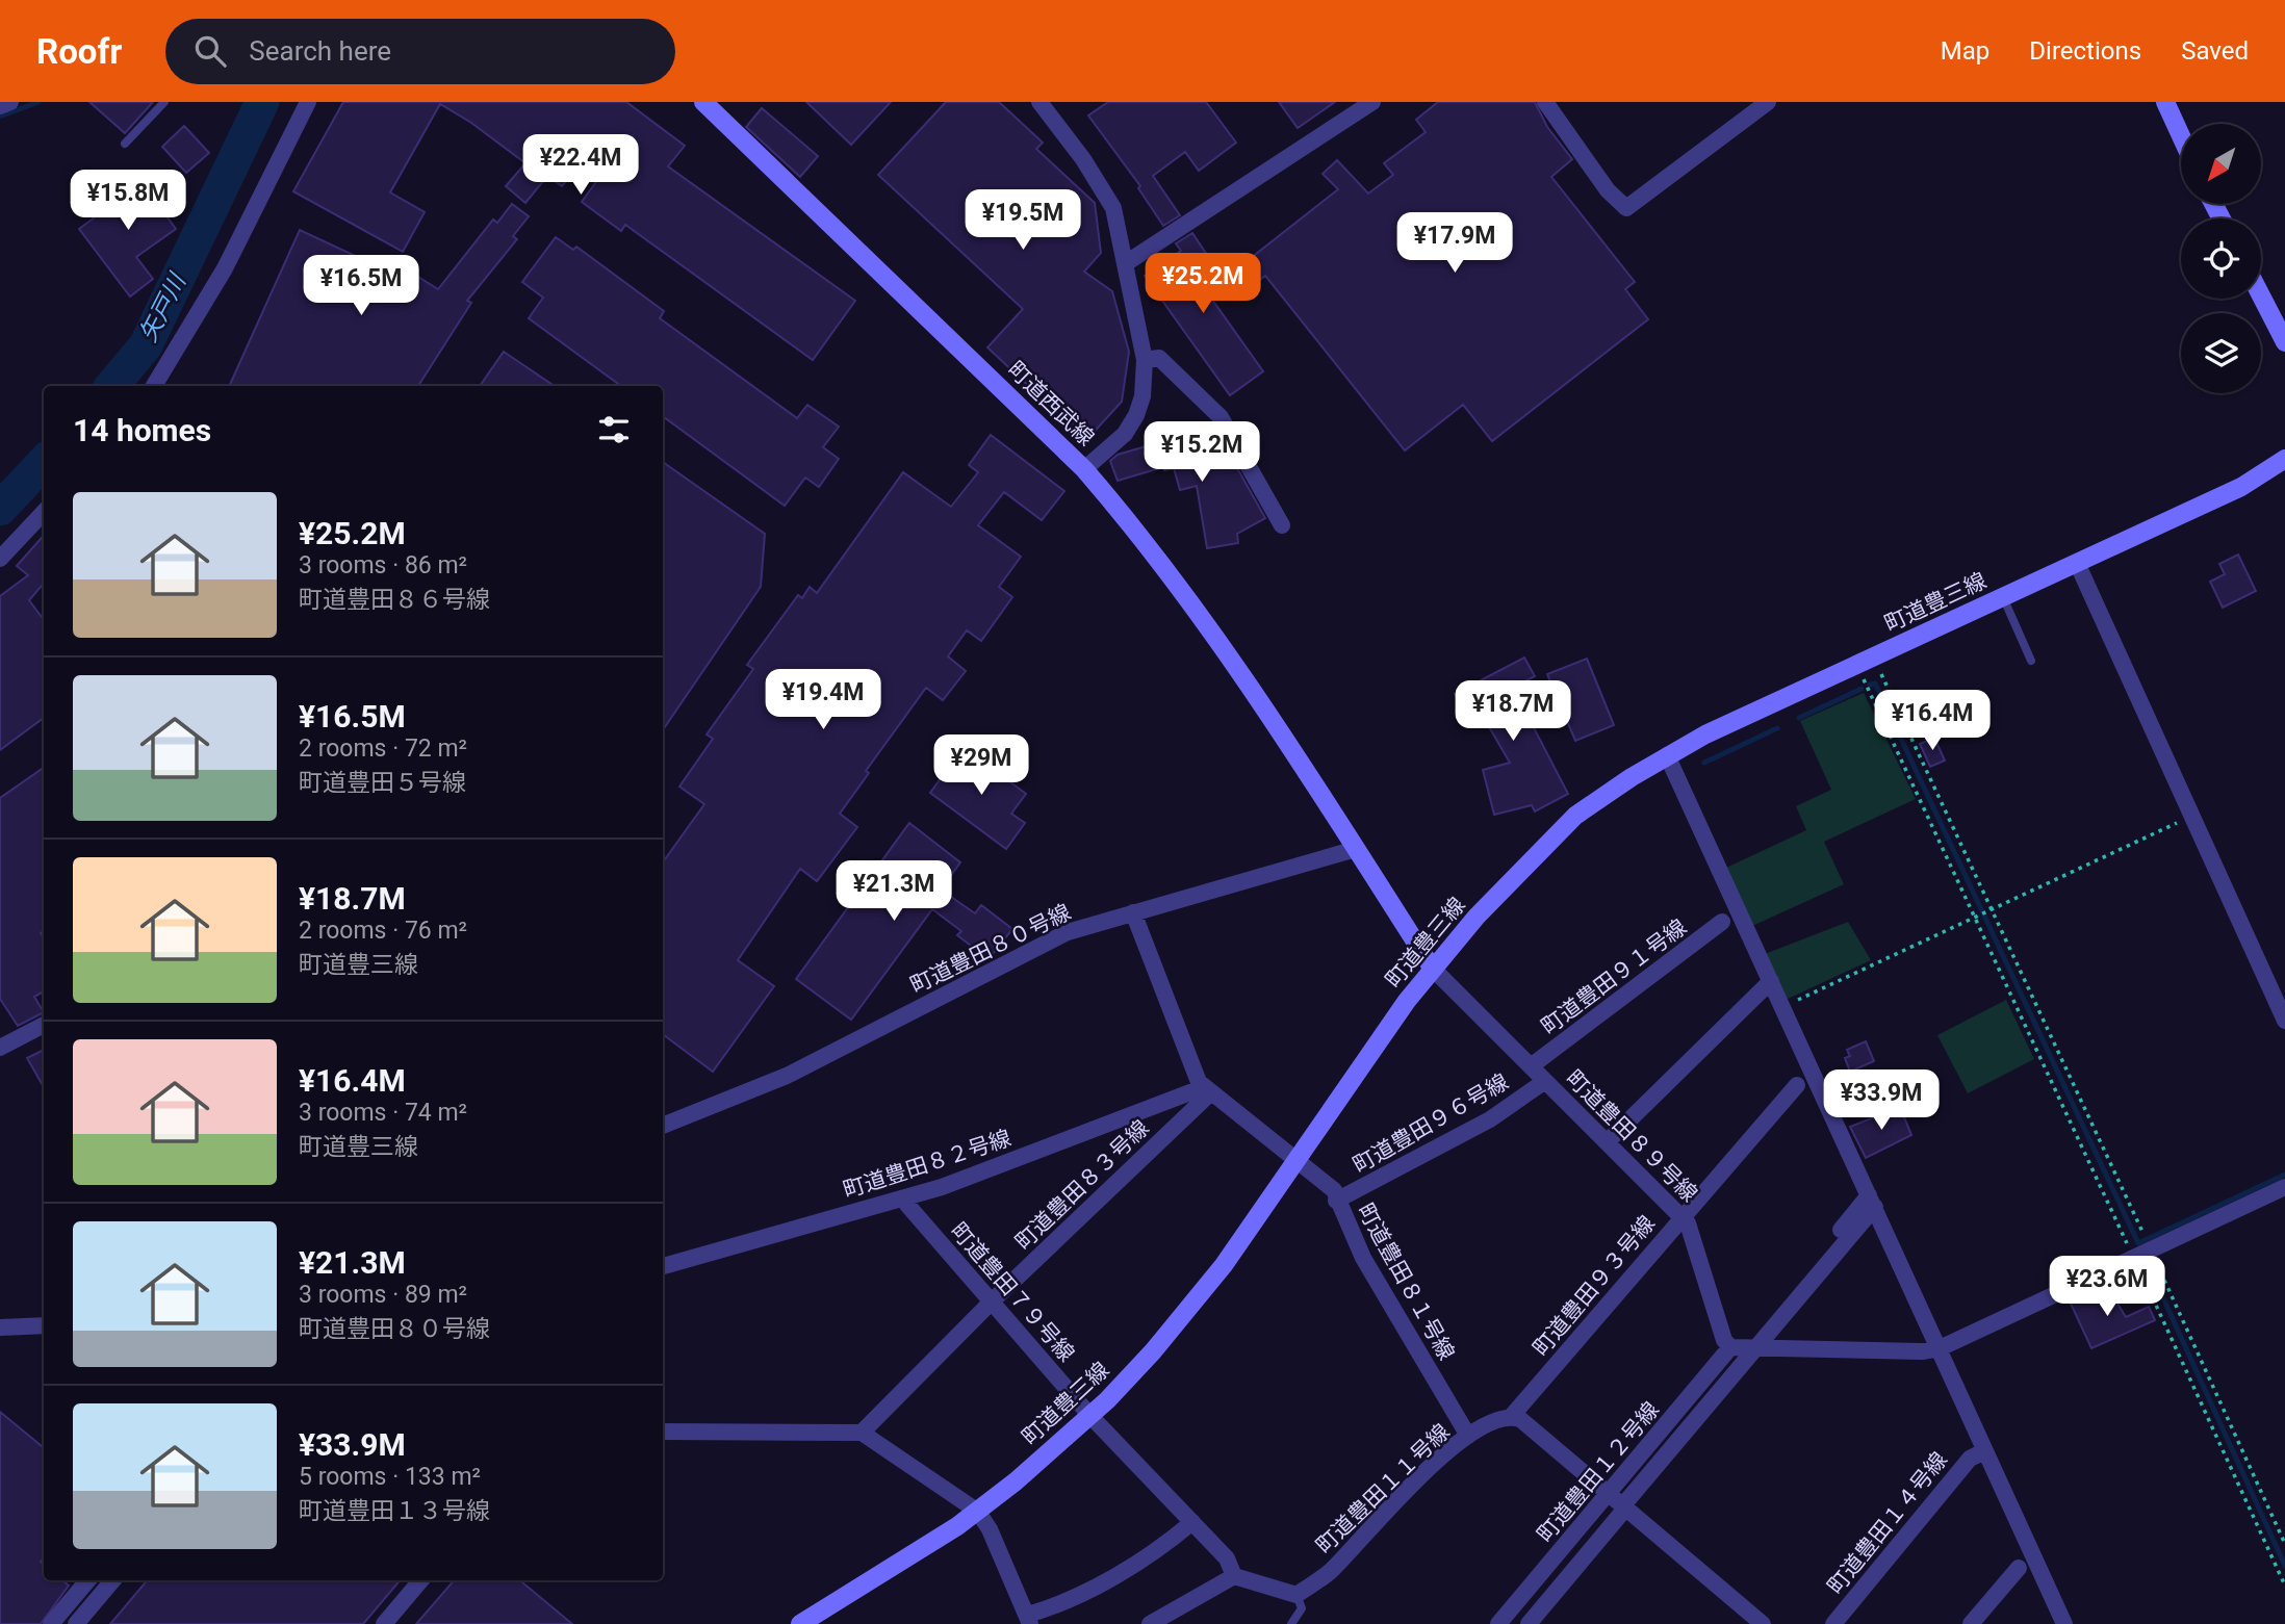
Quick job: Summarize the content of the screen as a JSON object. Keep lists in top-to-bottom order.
{
  "streets": {
    "street": [
      "町道西武線",
      "町道豊三線",
      "町道豊田８０号線",
      "町道豊田９１号線",
      "町道豊田９６号線",
      "町道豊田８９号線",
      "町道豊田８２号線",
      "町道豊田８３号線",
      "町道豊田８１号線",
      "町道豊田９３号線",
      "町道豊田７９号線",
      "町道豊田１２号線",
      "町道豊田１１号線",
      "町道豊田１４号線"
    ]
  },
  "crossings": [
    ["町道西武線", "町道豊三線"],
    ["町道西武線", "町道豊田８０号線"],
    ["町道西武線", "町道豊田８９号線"],
    ["町道豊三線", "町道豊田８９号線"],
    ["町道豊三線", "町道豊田８１号線"],
    ["町道豊三線", "町道豊田７９号線"],
    ["町道豊田８０号線", "町道豊田８１号線"],
    ["町道豊田９１号線", "町道豊田８９号線"],
    ["町道豊田９６号線", "町道豊田８９号線"],
    ["町道豊田９６号線", "町道豊田８１号線"],
    ["町道豊田８９号線", "町道豊田９３号線"],
    ["町道豊田８９号線", "町道豊田１２号線"],
    ["町道豊田８２号線", "町道豊田８３号線"],
    ["町道豊田８２号線", "町道豊田８１号線"],
    ["町道豊田８２号線", "町道豊田７９号線"],
    ["町道豊田８３号線", "町道豊田８１号線"],
    ["町道豊田８３号線", "町道豊田７９号線"],
    ["町道豊田８１号線", "町道豊田１１号線"],
    ["町道豊田９３号線", "町道豊田１１号線"]
  ],
  "water": ["矢戸川"],
  "north": "bottom left",
  "page": {
    "header": "Roofr",
    "search": "Search here",
    "nav": ["Map", "Directions", "Saved"],
    "price": [
      "¥22.4M",
      "¥15.8M",
      "¥19.5M",
      "¥17.9M",
      "¥25.2M",
      "¥16.5M",
      "¥15.2M",
      "¥19.4M",
      "¥18.7M",
      "¥16.4M",
      "¥29M",
      "¥21.3M",
      "¥33.9M",
      "¥23.6M"
    ],
    "heading": "14 homes",
    "list": [
      {
        "name": "¥25.2M",
        "note": "3 rooms · 86 m² · 町道豊田８６号線"
      },
      {
        "name": "¥16.5M",
        "note": "2 rooms · 72 m² · 町道豊田５号線"
      },
      {
        "name": "¥18.7M",
        "note": "2 rooms · 76 m² · 町道豊三線"
      },
      {
        "name": "¥16.4M",
        "note": "3 rooms · 74 m² · 町道豊三線"
      },
      {
        "name": "¥21.3M",
        "note": "3 rooms · 89 m² · 町道豊田８０号線"
      },
      {
        "name": "¥33.9M",
        "note": "5 rooms · 133 m² · 町道豊田１３号線"
      }
    ]
  }
}
